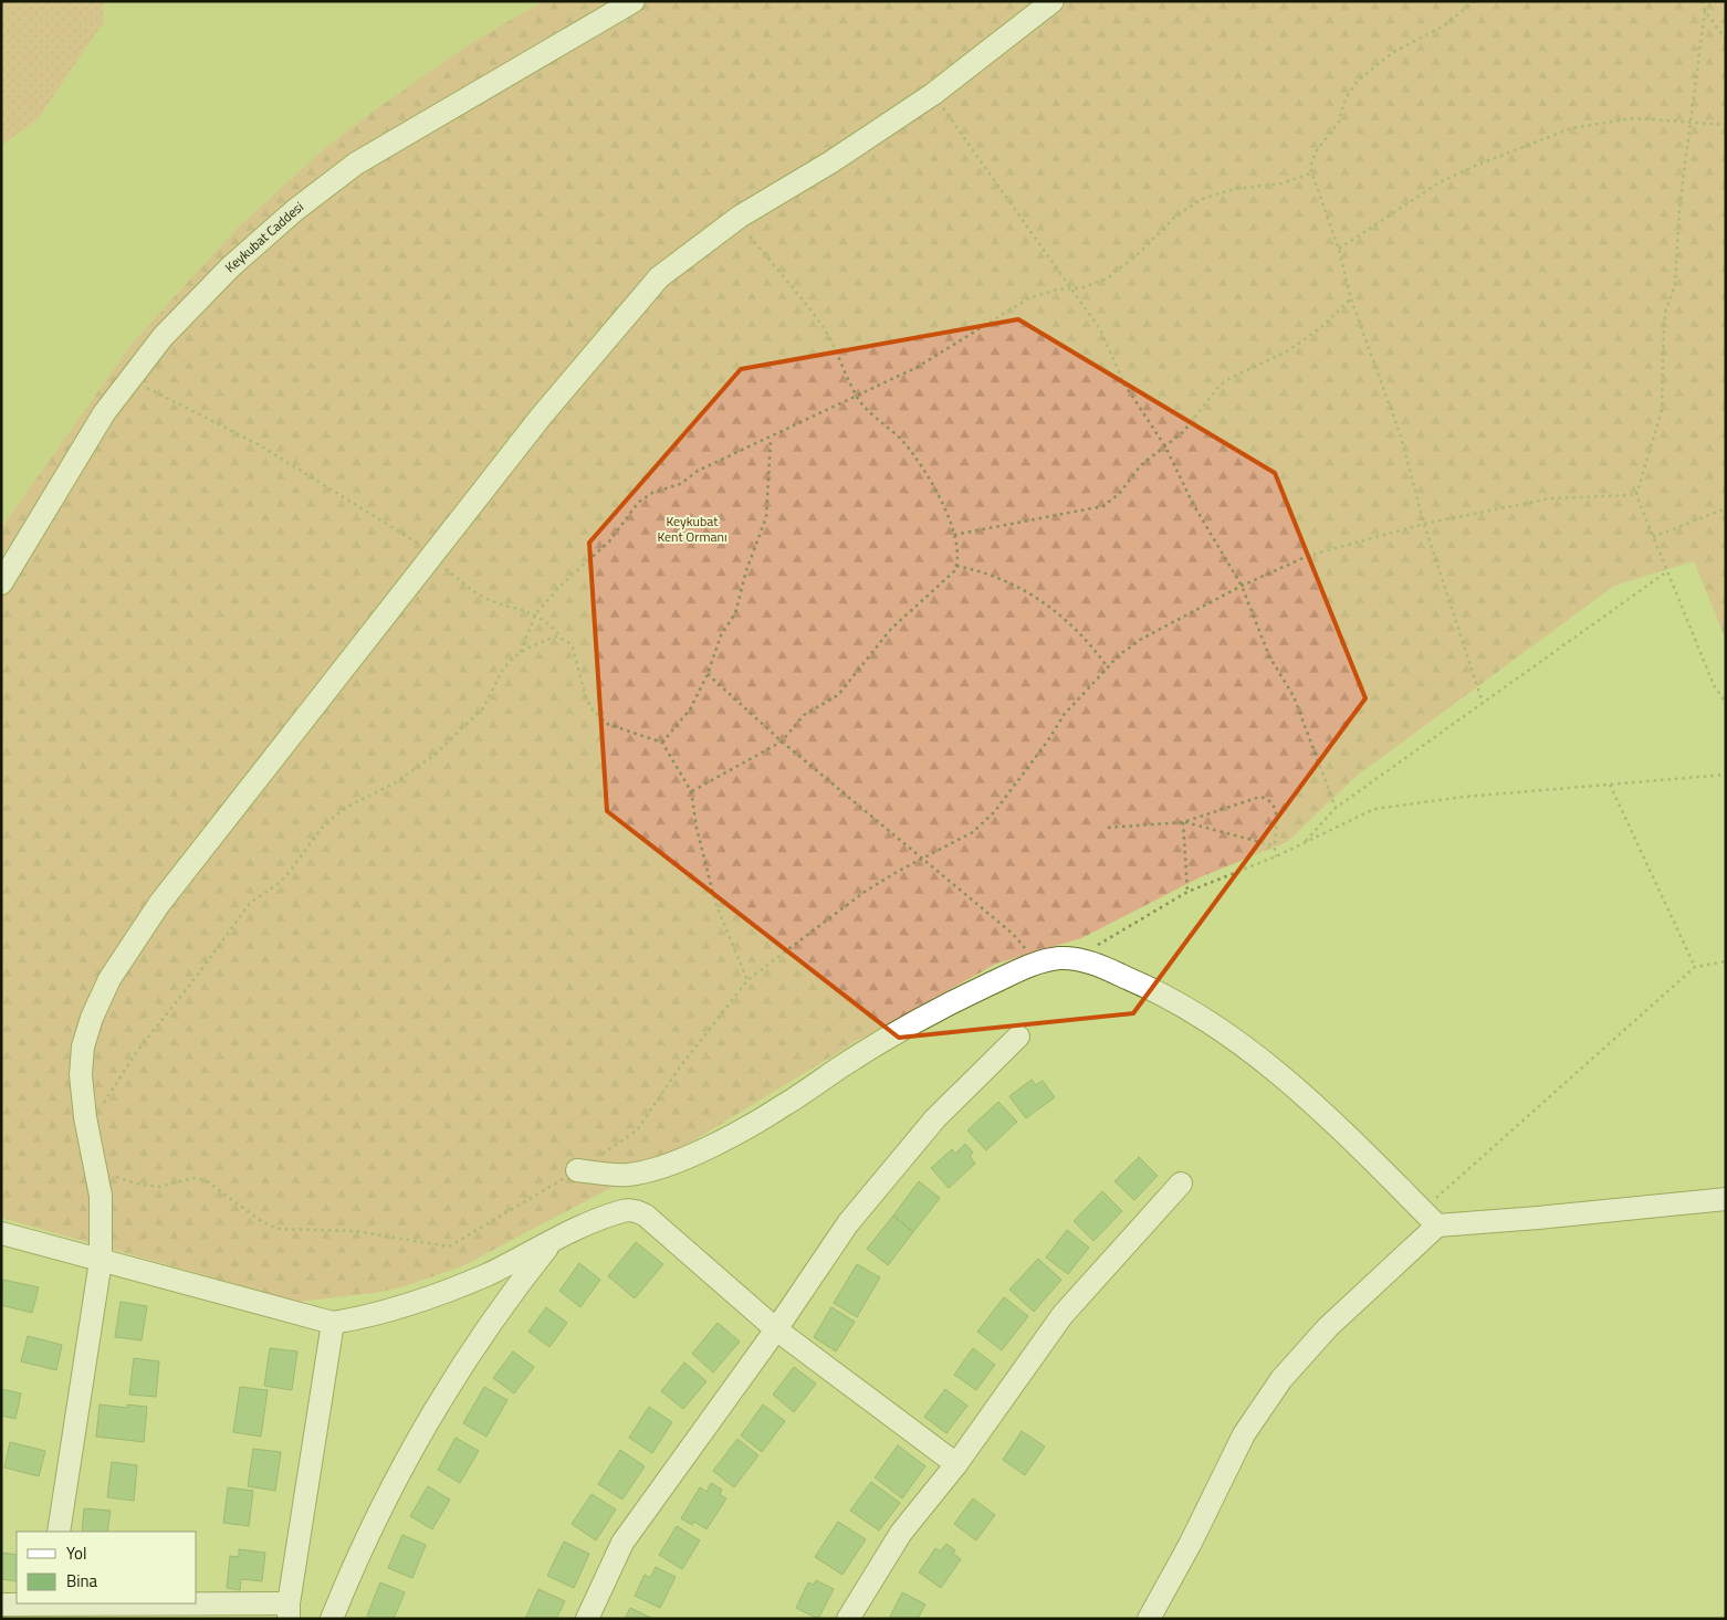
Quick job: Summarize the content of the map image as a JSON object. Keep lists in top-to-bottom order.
{
  "streets": {
    "street": ["Keykubat Caddesi"]
  },
  "parks": ["Keykubat Kent Ormanı"],
  "legend": ["Yol", "Bina"]
}
